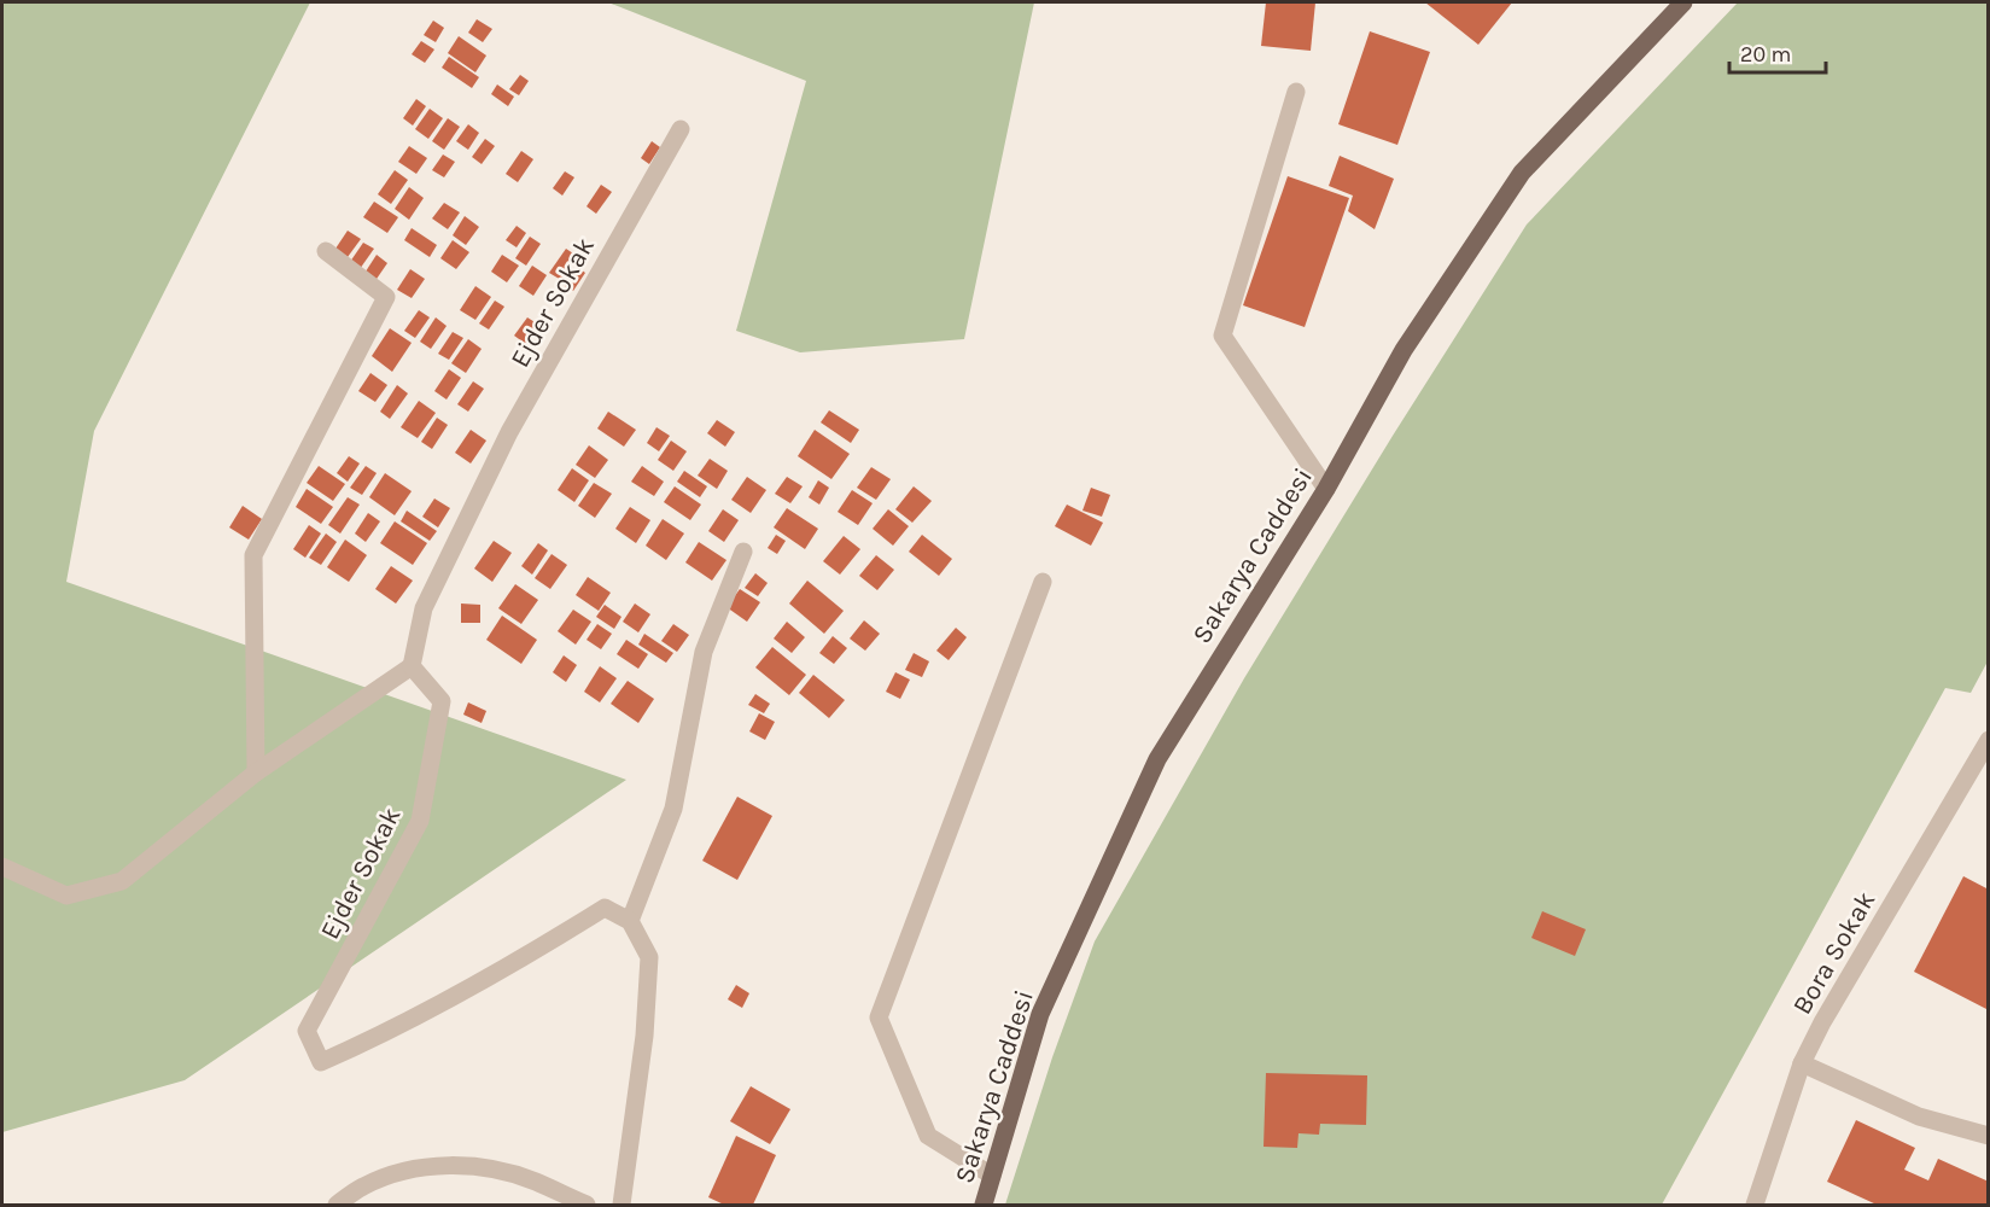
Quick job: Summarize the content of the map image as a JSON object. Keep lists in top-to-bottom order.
{
  "streets": {
    "main road": ["Sakarya Caddesi"],
    "street": ["Ejder Sokak", "Bora Sokak"]
  },
  "scale_bar": "20 m"
}
